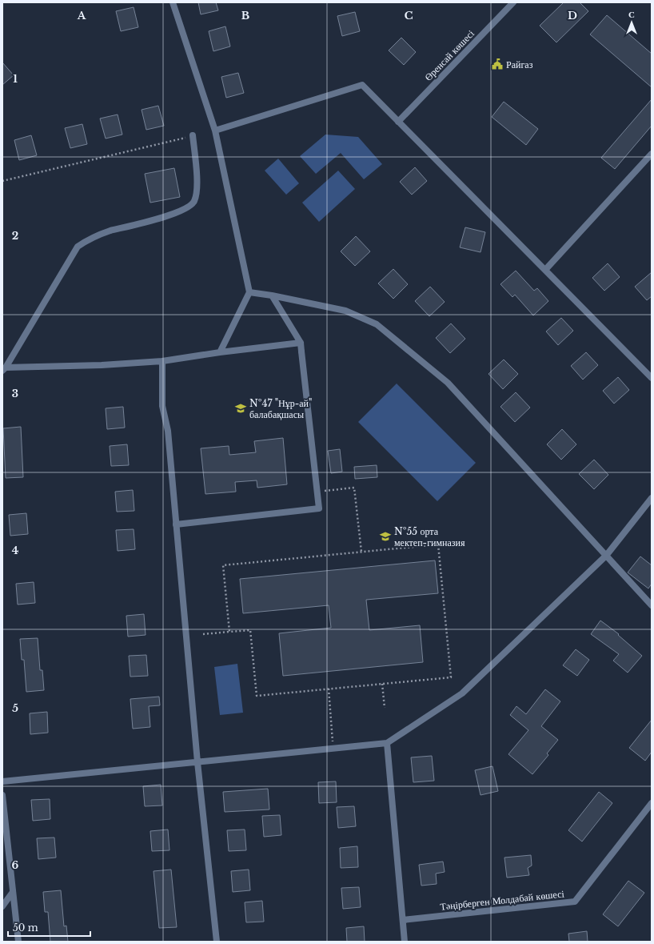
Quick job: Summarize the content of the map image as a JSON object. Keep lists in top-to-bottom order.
{
  "streets": {
    "street": ["Өренсай көшесі", "Тәңірберген Молдабай көшесі"]
  },
  "places": {
    "public building": ["Райгаз"],
    "school or university": ["№47 \"Нұр-ай\" балабақшасы", "№55 орта мектеп-гимназия"]
  },
  "scale_bar": "50 m",
  "north": "top",
  "grid": {
    "columns": [
      "A",
      "B",
      "C",
      "D"
    ],
    "rows": [
      "1",
      "2",
      "3",
      "4",
      "5",
      "6"
    ]
  }
}
